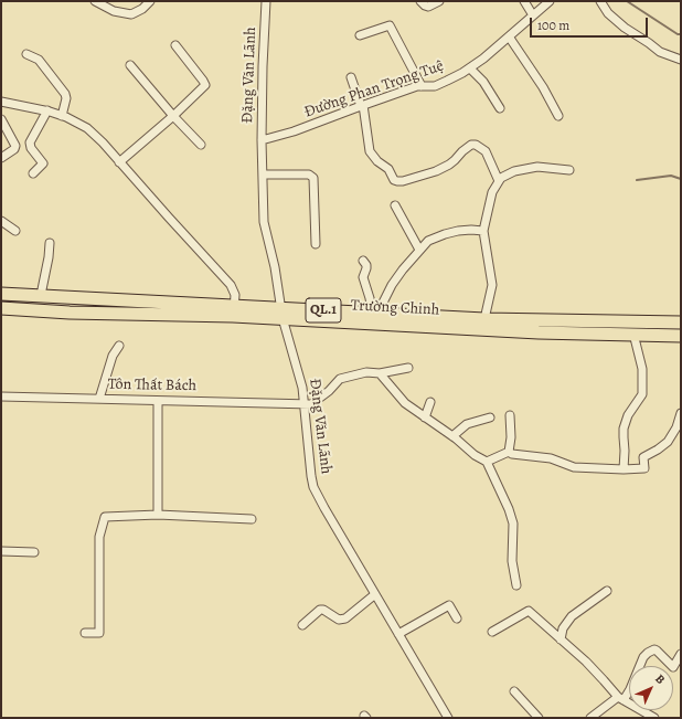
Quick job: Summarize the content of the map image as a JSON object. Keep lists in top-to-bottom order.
{
  "streets": {
    "highway": ["Trường Chinh", "QL.1"],
    "street": ["Đặng Văn Lãnh", "Đường Phan Trọng Tuệ", "Tôn Thất Bách"]
  },
  "crossings": [
    ["Đặng Văn Lãnh", "Đường Phan Trọng Tuệ"],
    ["Đặng Văn Lãnh", "Trường Chinh"],
    ["Đặng Văn Lãnh", "Tôn Thất Bách"]
  ],
  "scale_bar": "100 m",
  "north": "top right"
}
